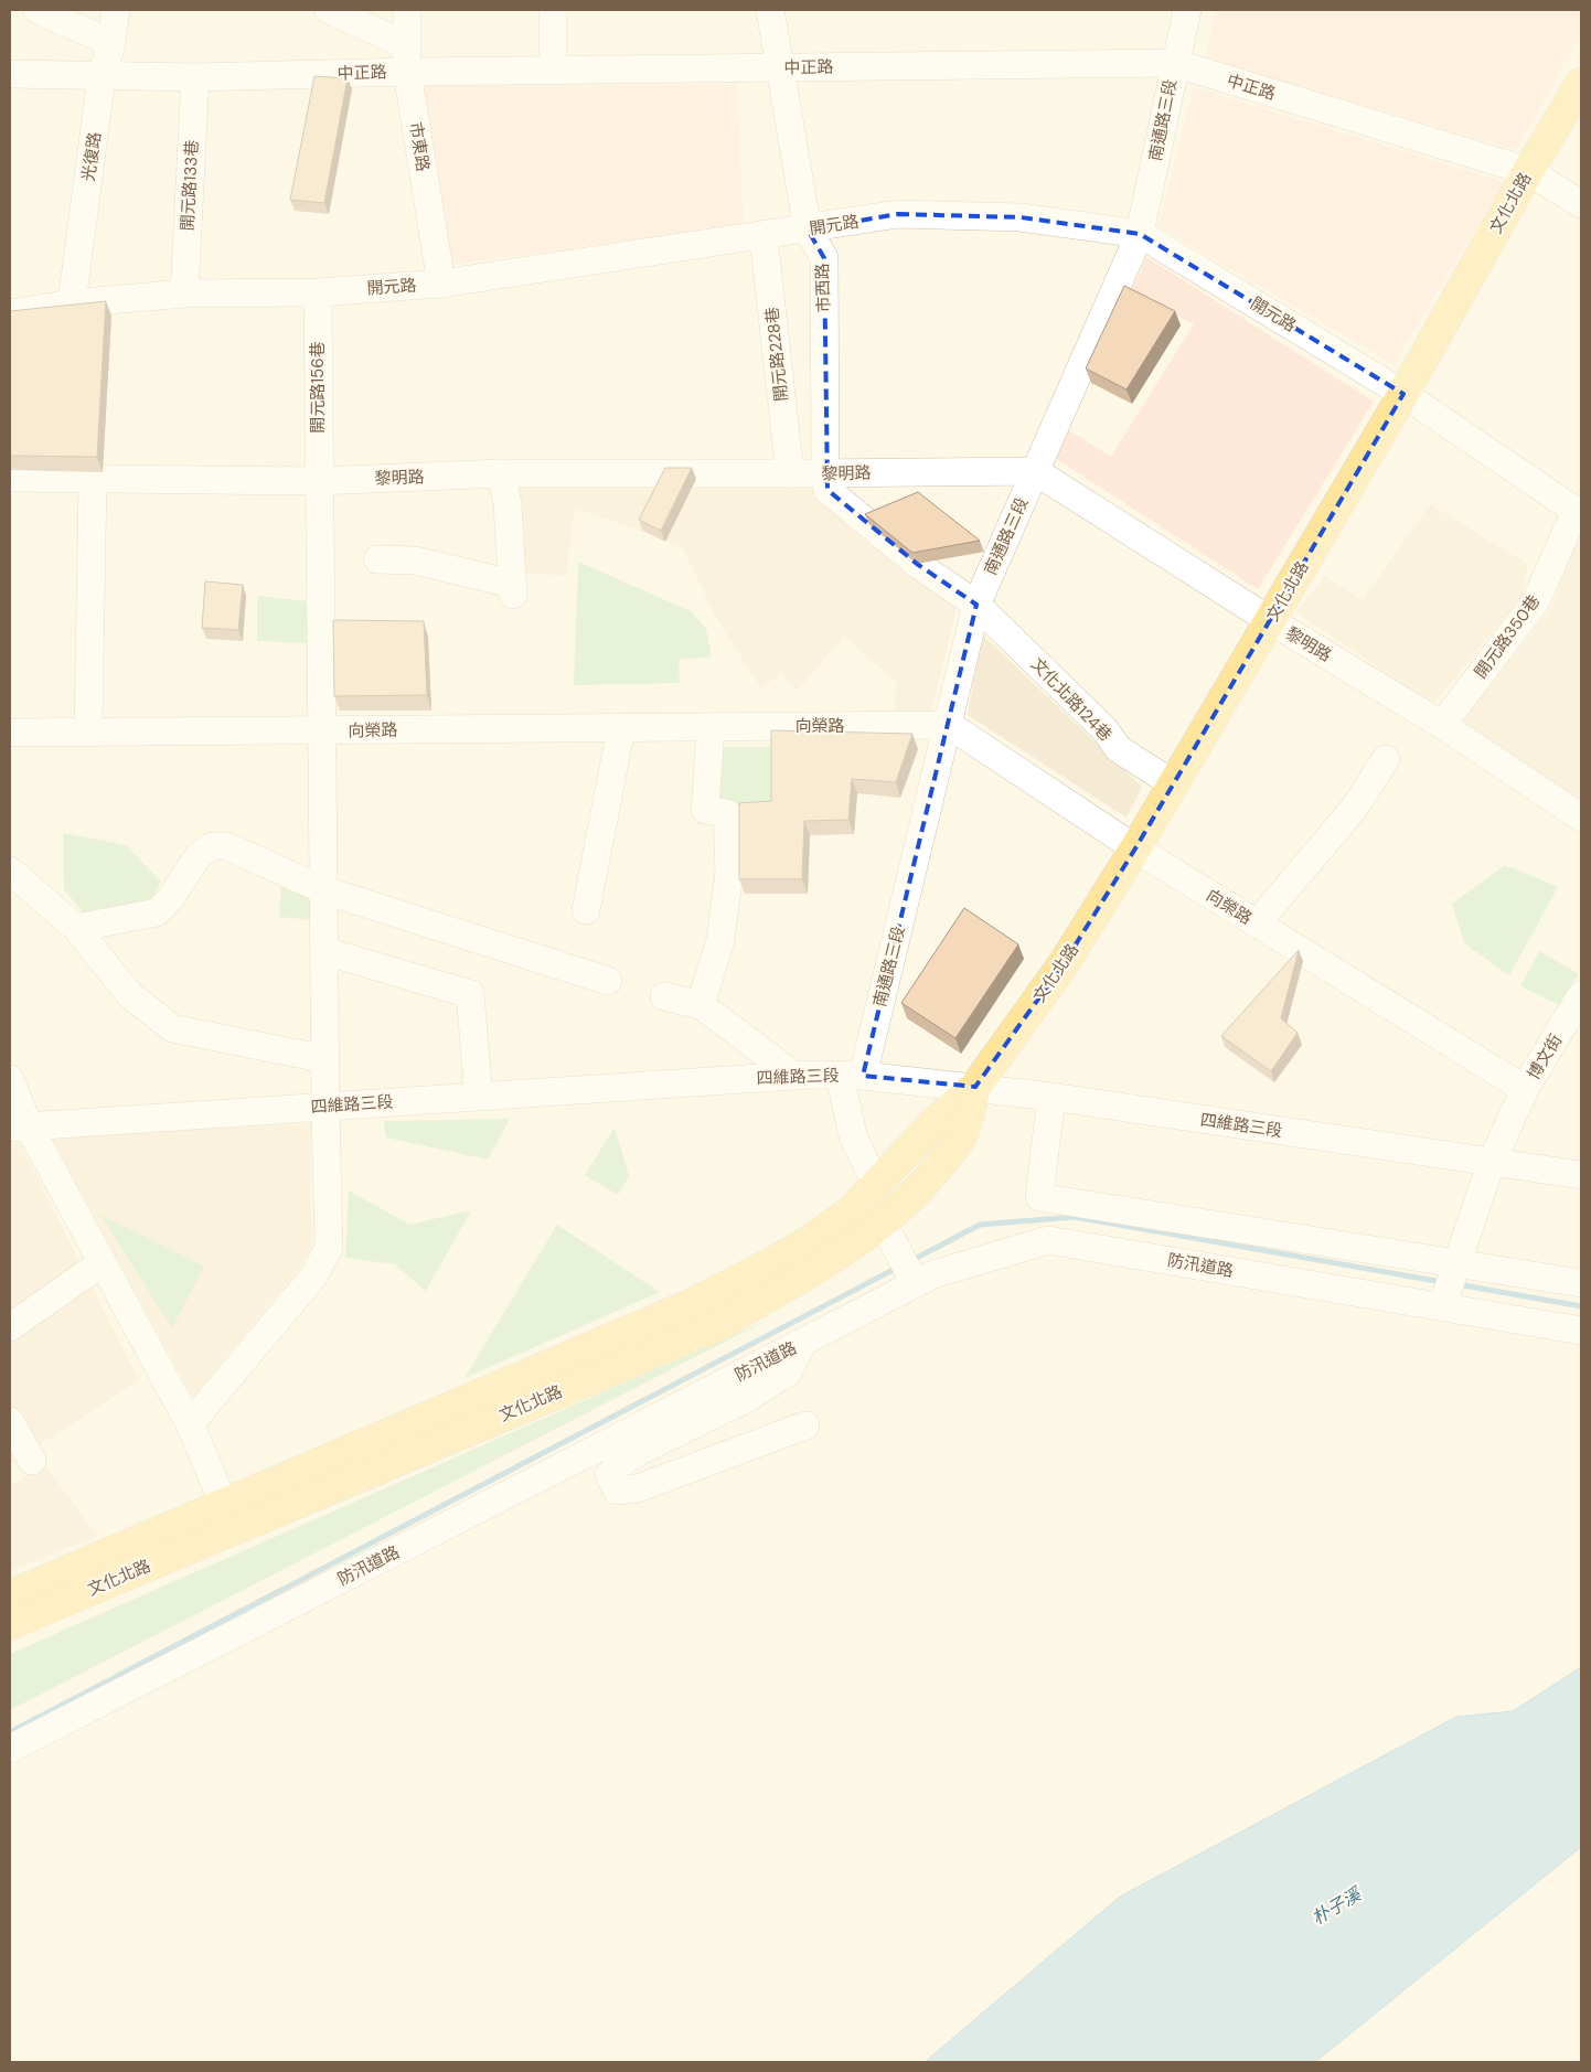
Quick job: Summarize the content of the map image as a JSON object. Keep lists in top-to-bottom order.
{
  "streets": {
    "main road": ["文化北路"],
    "street": [
      "中正路",
      "南通路三段",
      "市東路",
      "光復路",
      "開元路133巷",
      "開元路",
      "市西路",
      "開元路228巷",
      "開元路156巷",
      "黎明路",
      "開元路350巷",
      "文化北路124巷",
      "向榮路",
      "博文街",
      "四維路三段",
      "防汛道路"
    ]
  },
  "crossings": [
    ["中正路", "南通路三段"],
    ["中正路", "市東路"],
    ["中正路", "光復路"],
    ["中正路", "開元路133巷"],
    ["中正路", "文化北路"],
    ["中正路", "市西路"],
    ["南通路三段", "開元路"],
    ["南通路三段", "黎明路"],
    ["南通路三段", "文化北路124巷"],
    ["南通路三段", "向榮路"],
    ["南通路三段", "四維路三段"],
    ["市東路", "開元路"],
    ["光復路", "開元路"],
    ["開元路133巷", "開元路"],
    ["文化北路", "開元路"],
    ["文化北路", "黎明路"],
    ["文化北路", "文化北路124巷"],
    ["文化北路", "向榮路"],
    ["文化北路", "四維路三段"],
    ["開元路", "市西路"],
    ["開元路", "開元路228巷"],
    ["開元路", "開元路156巷"],
    ["開元路", "開元路350巷"],
    ["市西路", "黎明路"],
    ["市西路", "文化北路124巷"],
    ["開元路228巷", "黎明路"],
    ["開元路156巷", "黎明路"],
    ["開元路156巷", "向榮路"],
    ["開元路156巷", "四維路三段"],
    ["黎明路", "開元路350巷"],
    ["黎明路", "文化北路124巷"],
    ["向榮路", "博文街"],
    ["博文街", "四維路三段"],
    ["博文街", "防汛道路"]
  ],
  "water": ["朴子溪"]
}
